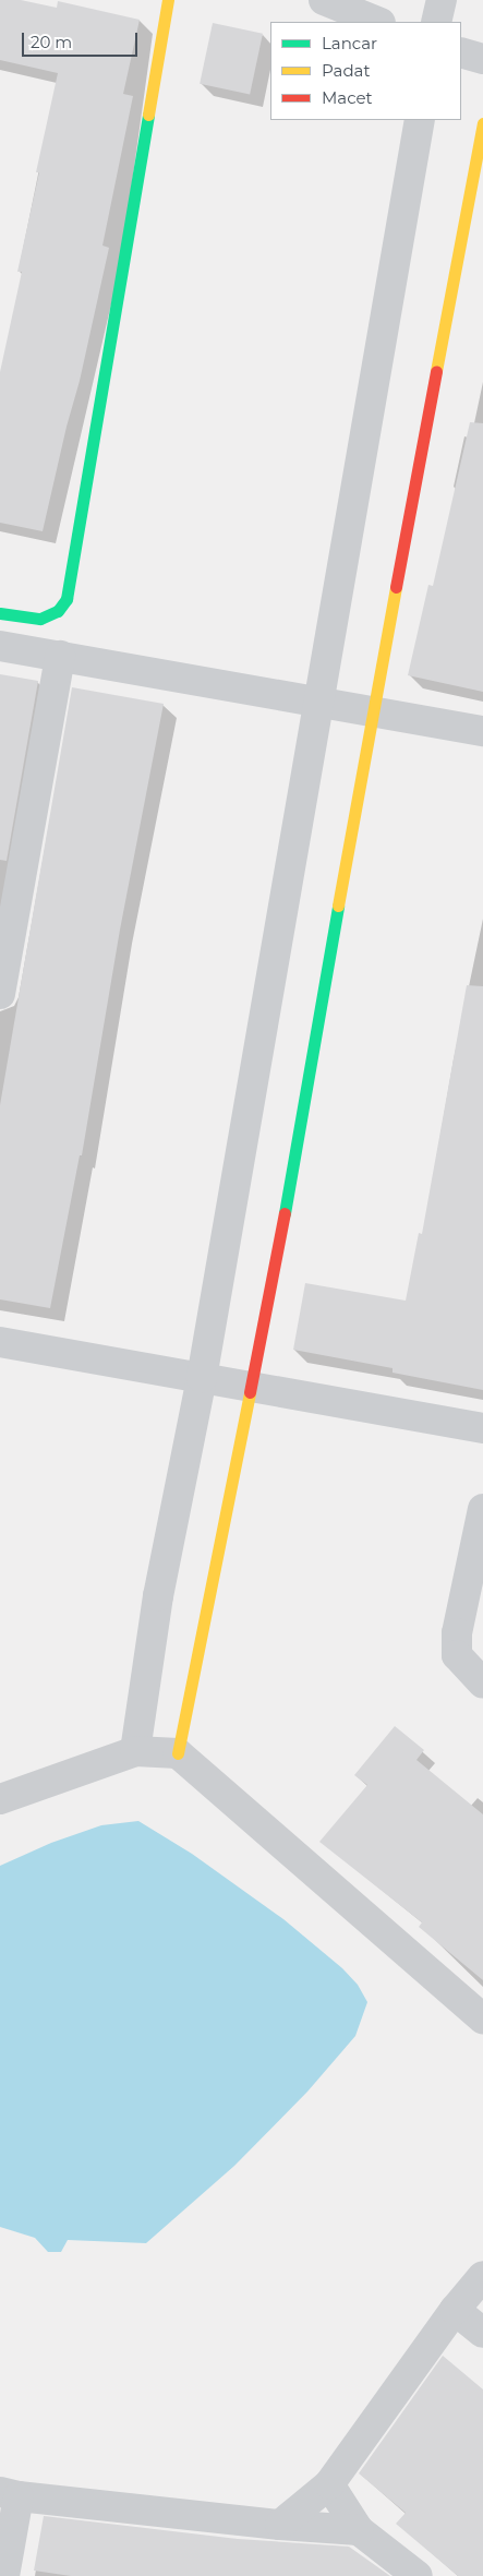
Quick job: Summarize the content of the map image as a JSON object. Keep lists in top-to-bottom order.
{
  "legend": ["Lancar", "Padat", "Macet"],
  "scale_bar": "20 m"
}
